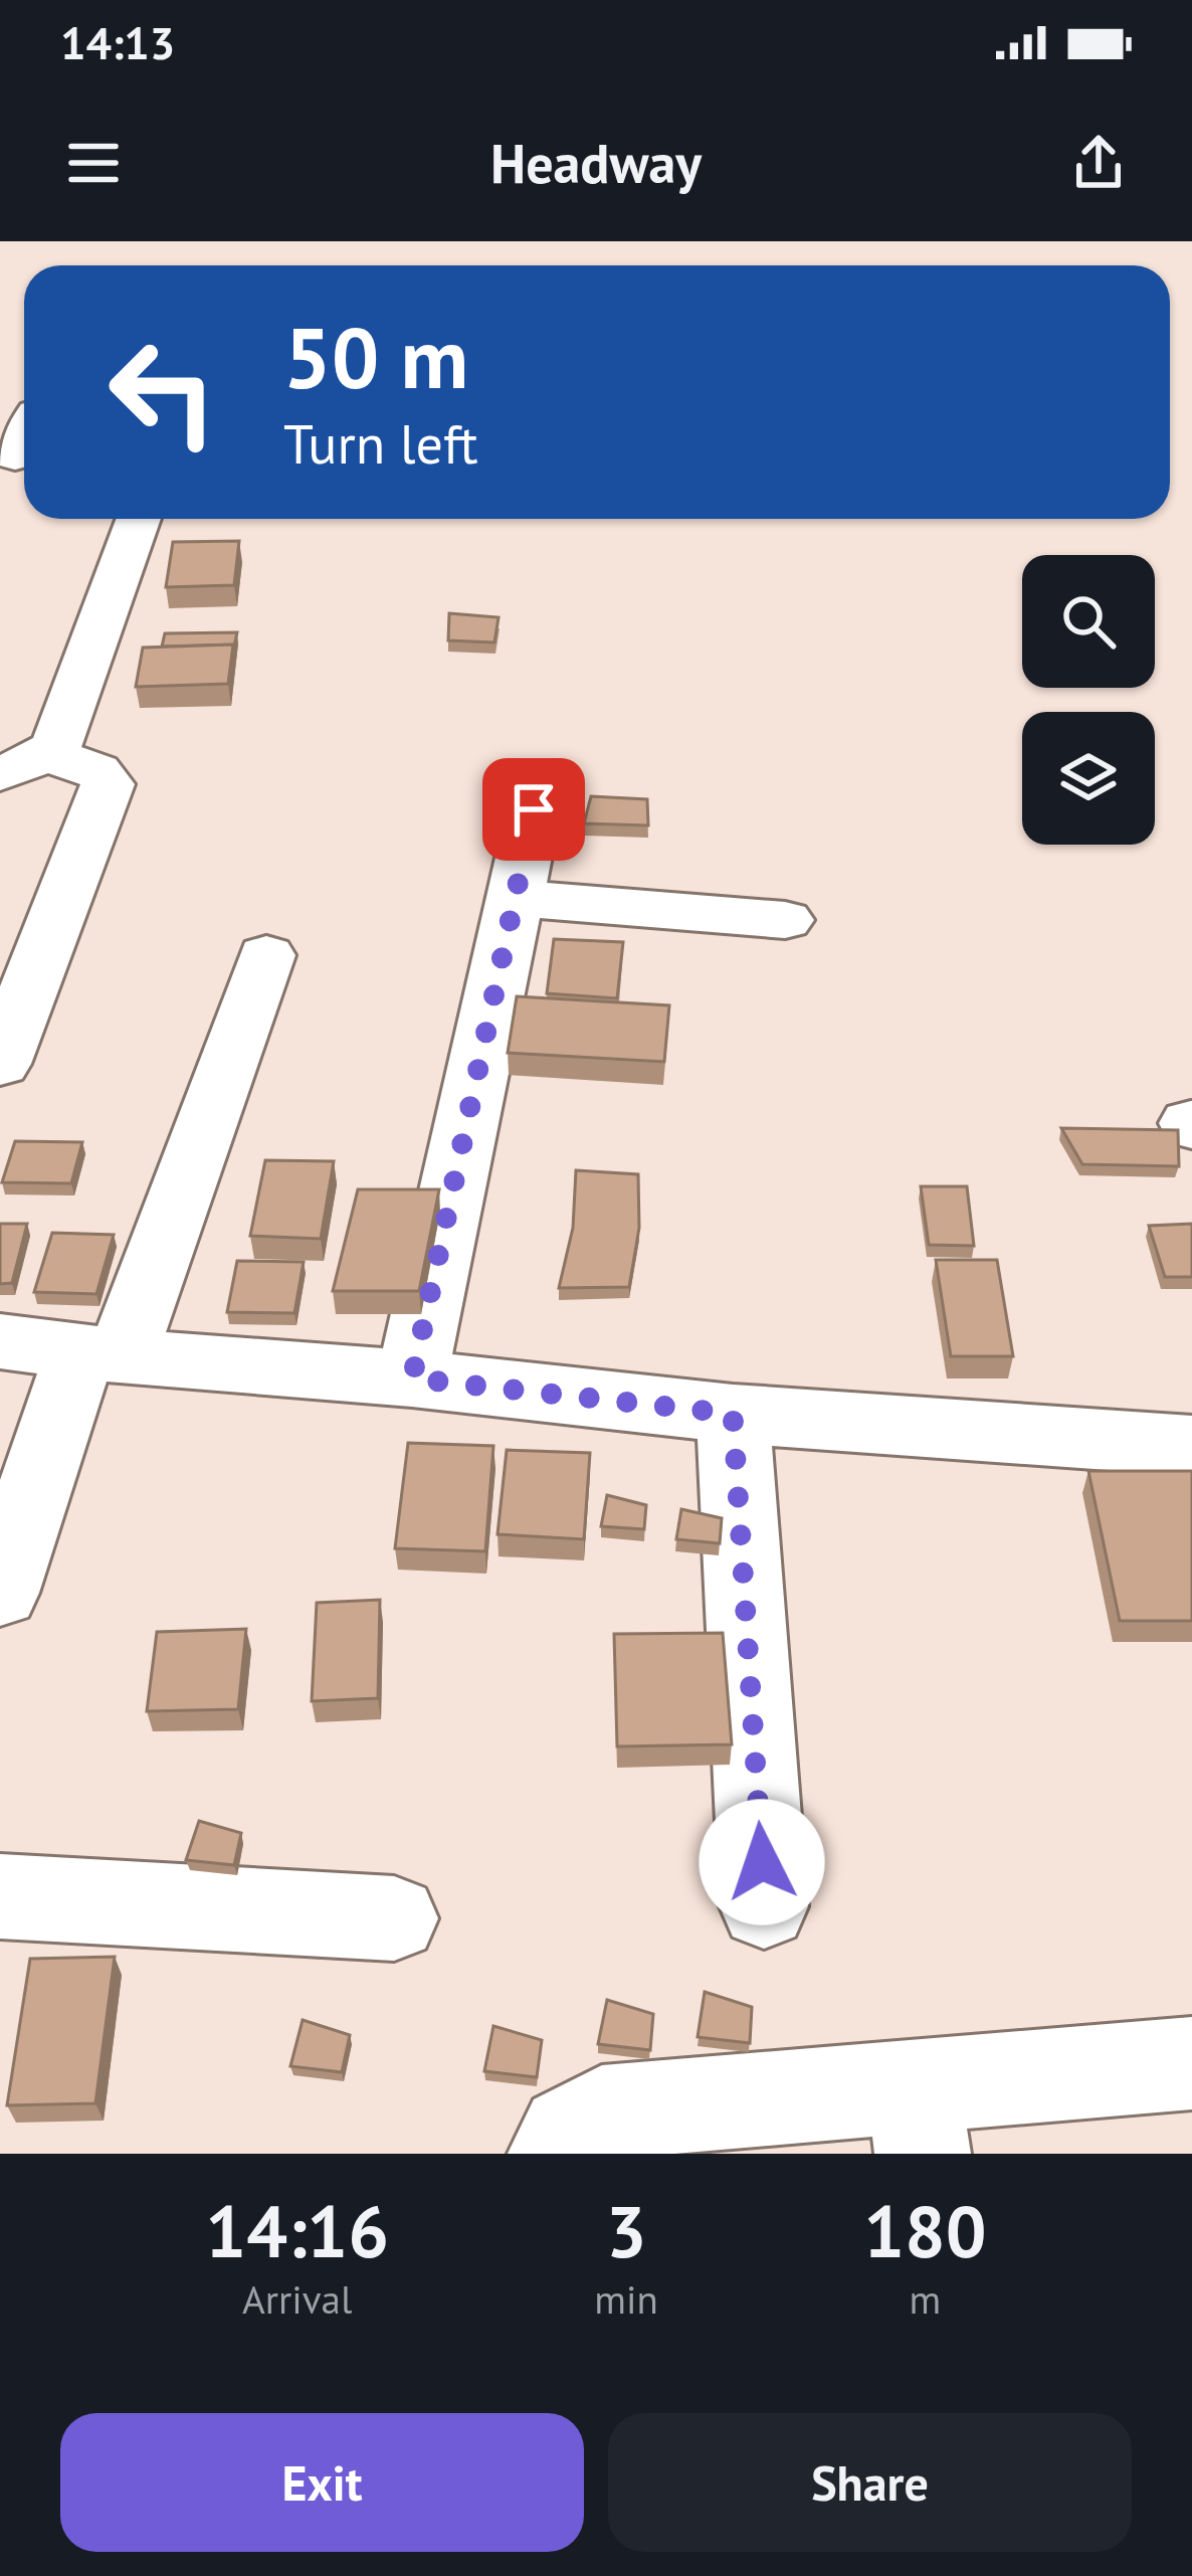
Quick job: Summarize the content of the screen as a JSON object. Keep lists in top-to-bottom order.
{
  "page": {
    "status": "14:13",
    "header": "Headway",
    "turn": ["50 m", "Turn left"],
    "eta": [
      "14:16",
      "Arrival",
      "3",
      "min",
      "180",
      "m"
    ],
    "buttons": ["Exit", "Share"]
  }
}
